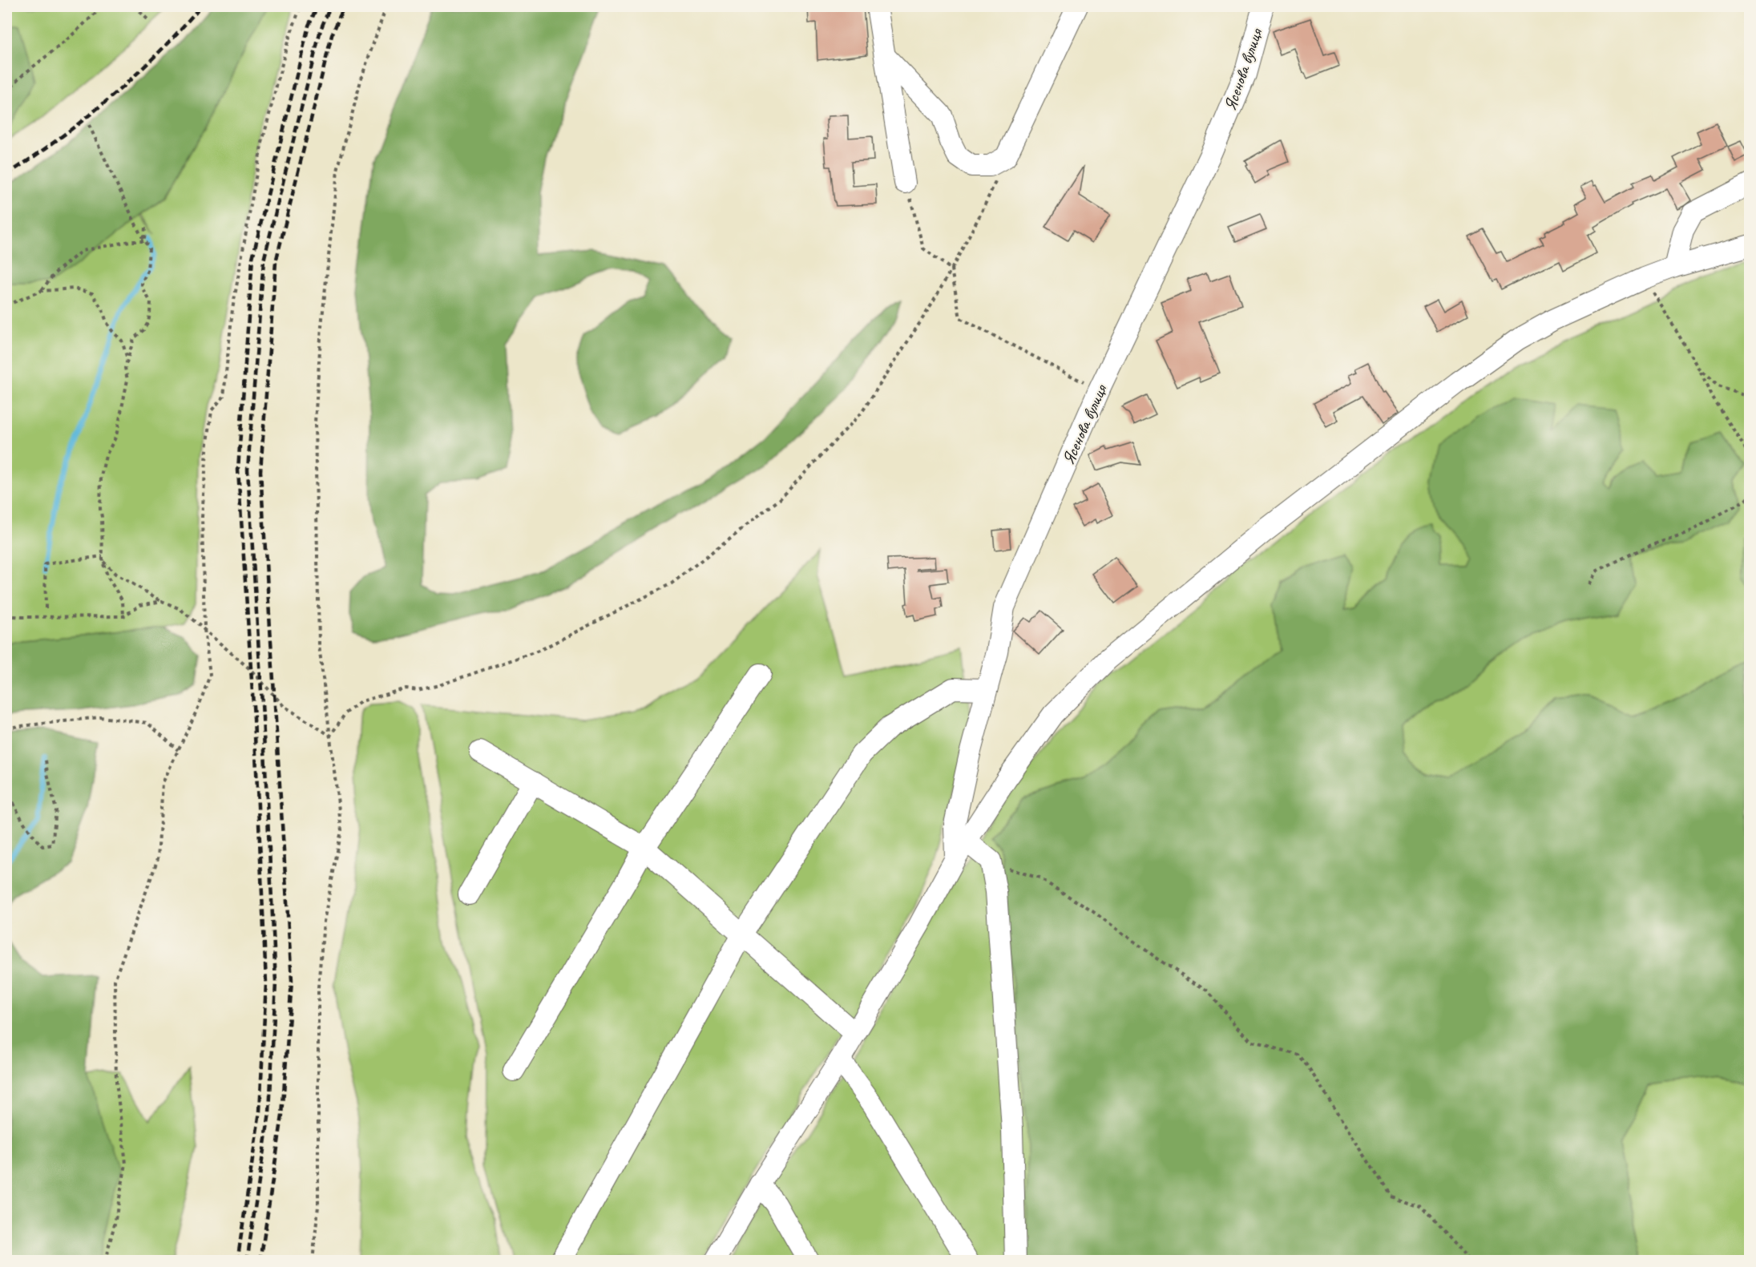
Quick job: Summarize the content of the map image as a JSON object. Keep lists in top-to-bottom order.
{
  "streets": {
    "street": ["Ясенова вулиця"]
  }
}
